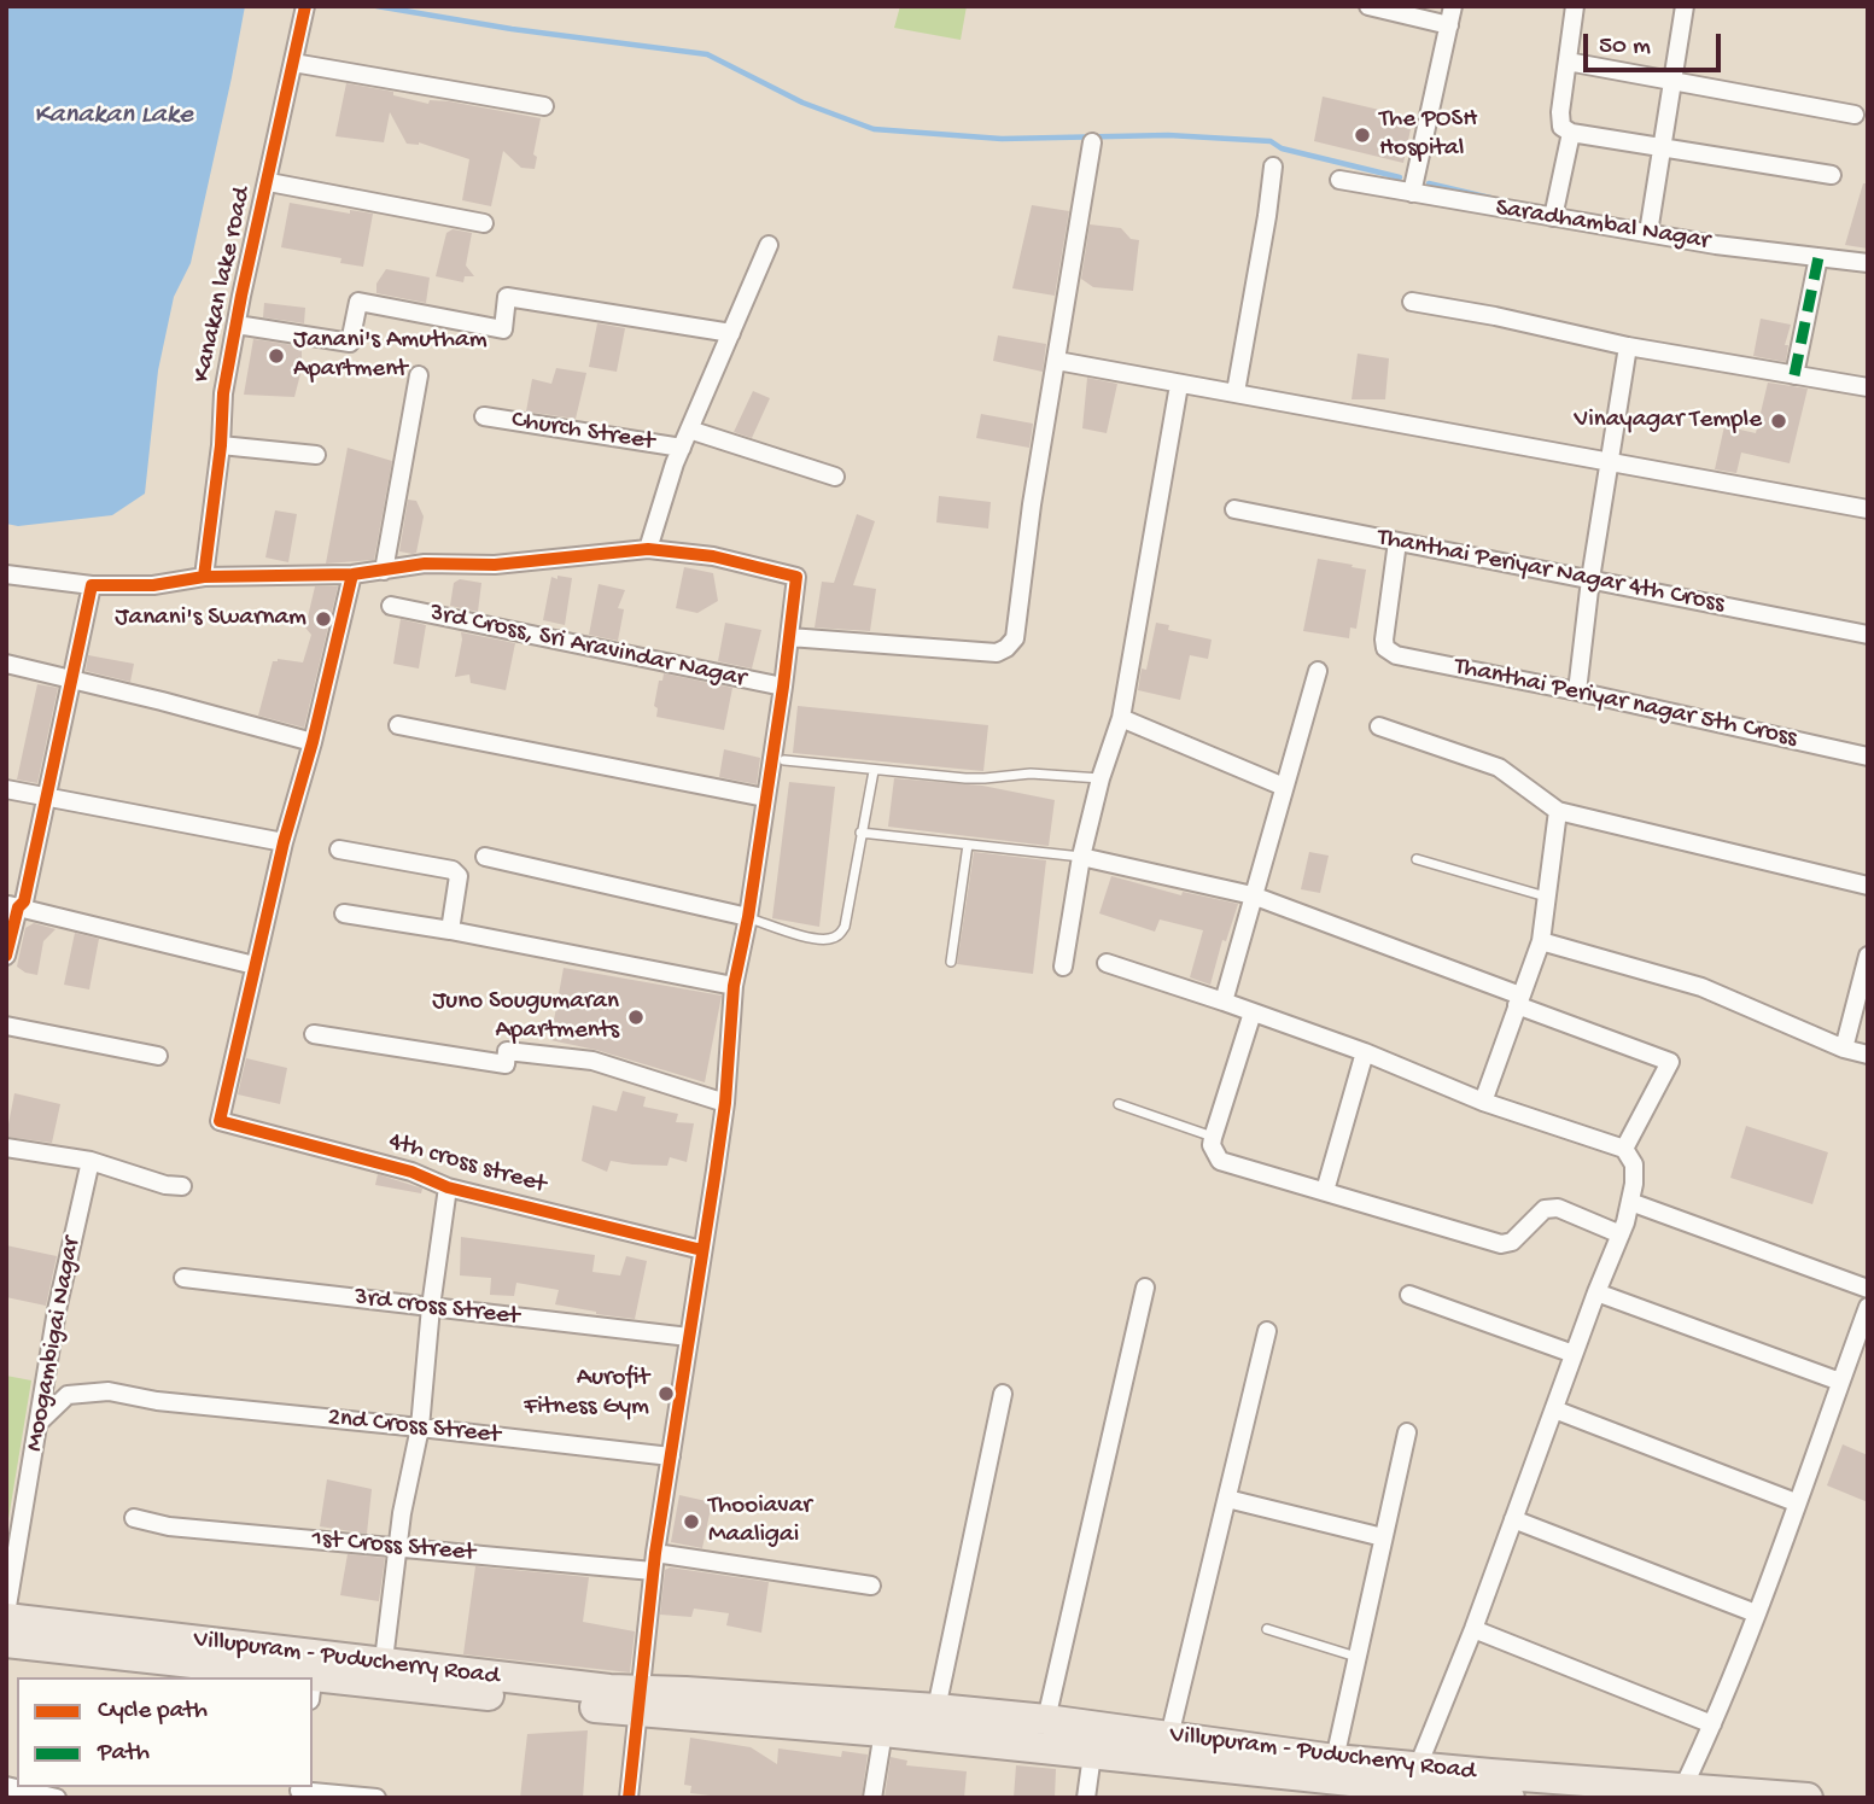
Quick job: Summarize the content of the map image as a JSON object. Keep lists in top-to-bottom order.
{
  "streets": {
    "highway": ["Villupuram - Puducherry Road"],
    "street": [
      "Saradhambal Nagar",
      "Kanakan lake road",
      "Church Street",
      "Thanthai Periyar Nagar 4th Cross",
      "3rd Cross, Sri Aravindar Nagar",
      "Thanthai Periyar nagar 5th Cross",
      "4th cross street",
      "3rd cross Street",
      "Moogambigai Nagar",
      "2nd Cross Street",
      "1st Cross Street"
    ]
  },
  "crossings": [
    ["Thanthai Periyar Nagar 4th Cross", "Thanthai Periyar nagar 5th Cross"],
    ["Moogambigai Nagar", "2nd Cross Street"],
    ["Moogambigai Nagar", "Villupuram - Puducherry Road"]
  ],
  "water": ["Kanakan Lake"],
  "places": [
    "The POSH Hospital",
    "Janani's Amutham Apartment",
    "Vinayagar Temple",
    "Janani's Swarnam",
    "Juno Sougumaran Apartments",
    "Aurofit Fitness Gym",
    "Thooiavar Maaligai"
  ],
  "legend": ["Cycle path", "Path"],
  "scale_bar": "50 m"
}
